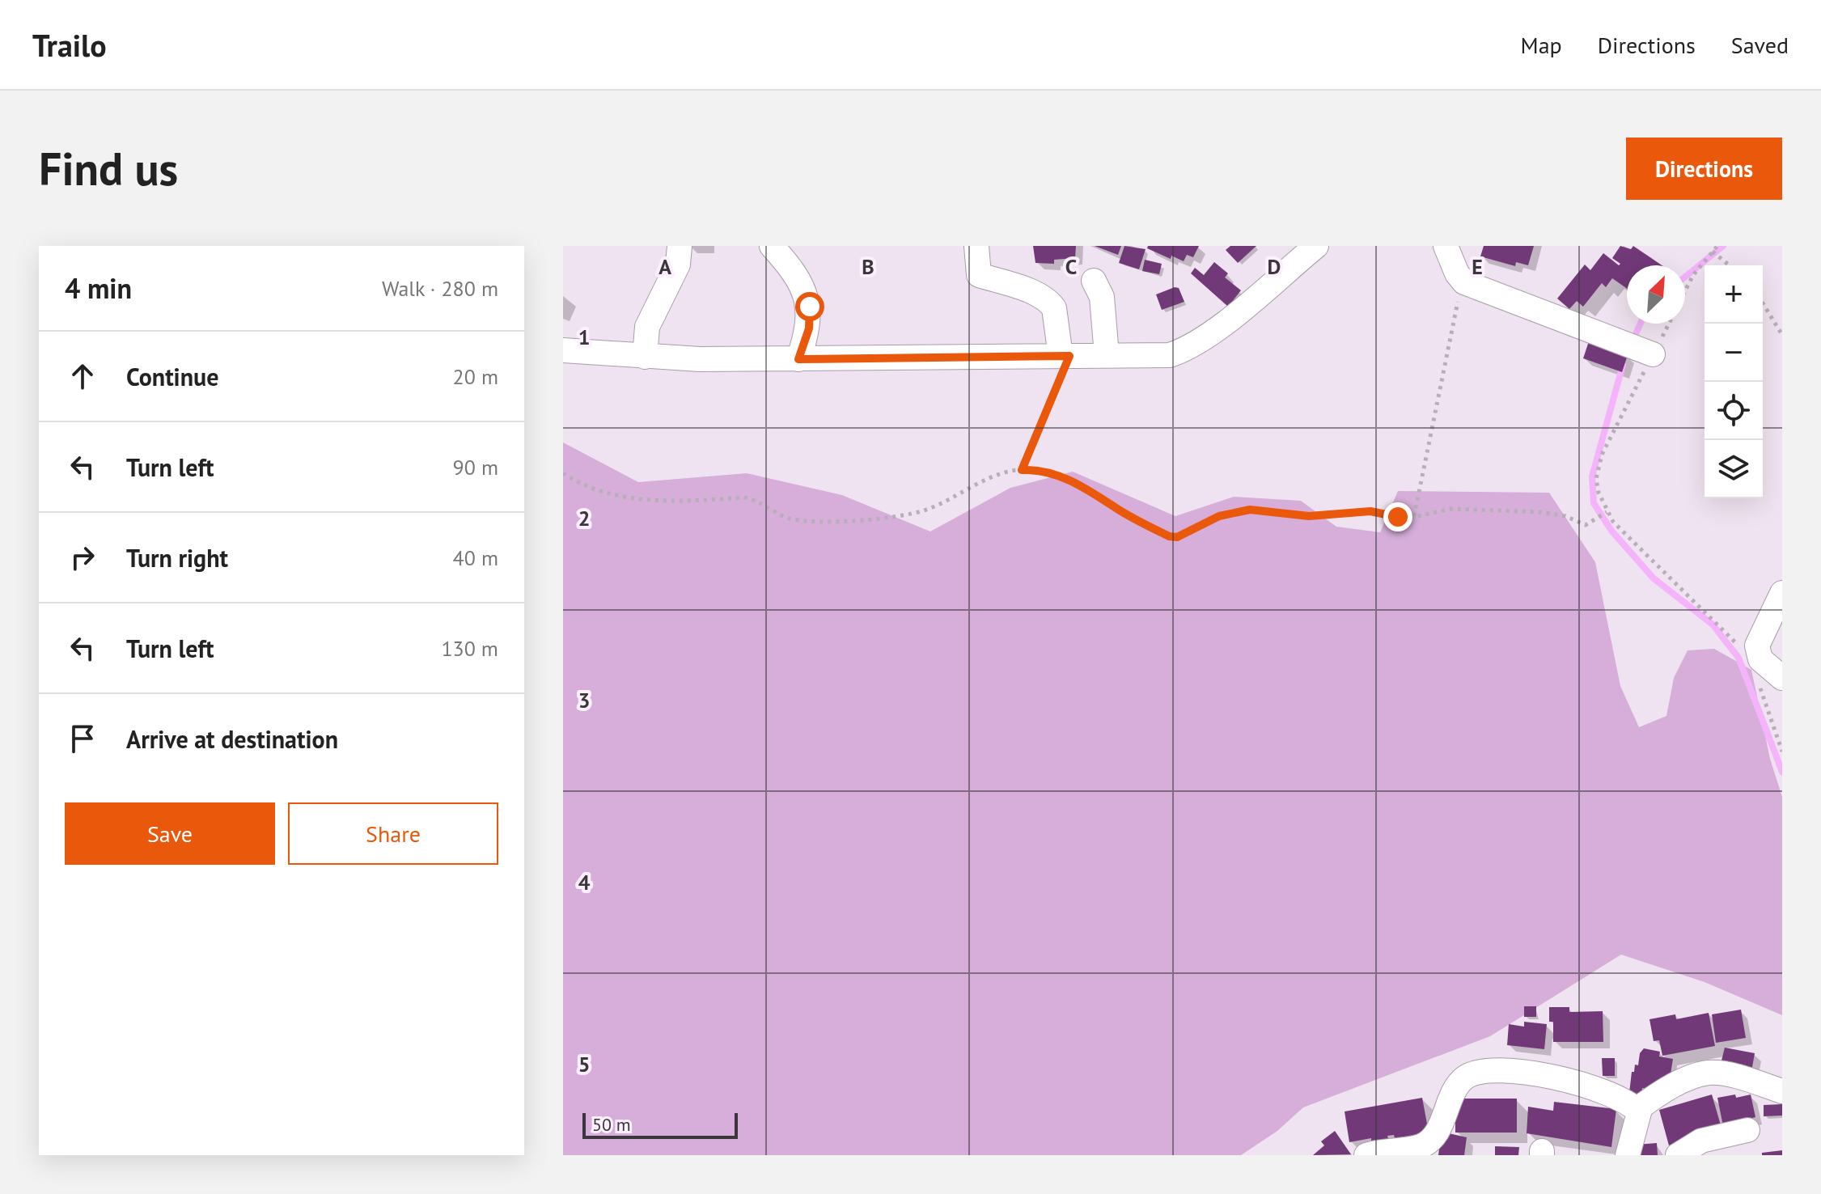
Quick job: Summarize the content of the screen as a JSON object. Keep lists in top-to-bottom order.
{
  "scale_bar": "50 m",
  "north": "top right",
  "page": {
    "header": "Trailo",
    "nav": ["Map", "Directions", "Saved"],
    "buttons": [
      "Directions",
      ["Save", "Share"]
    ],
    "title": "Find us",
    "heading": ["4 min", "Walk · 280 m"],
    "map_buttons": ["+", "−"],
    "list": [
      ["Continue", "20 m"],
      ["Turn left", "90 m"],
      ["Turn right", "40 m"],
      ["Turn left", "130 m"],
      "Arrive at destination"
    ],
    "scale": "50 m"
  },
  "grid": {
    "columns": [
      "A",
      "B",
      "C",
      "D",
      "E"
    ],
    "rows": [
      "1",
      "2",
      "3",
      "4",
      "5"
    ]
  }
}
